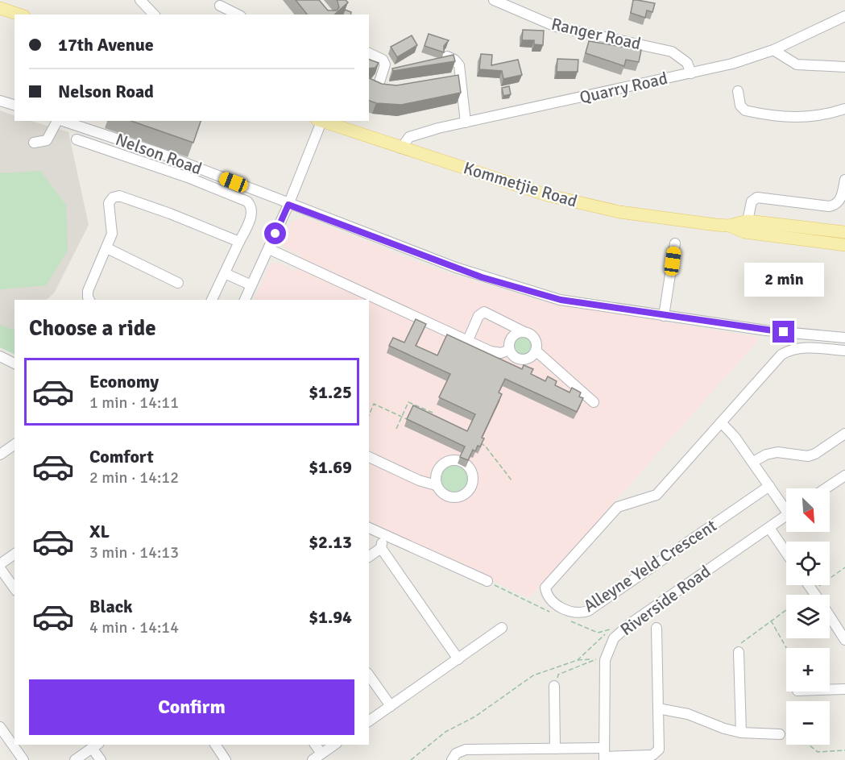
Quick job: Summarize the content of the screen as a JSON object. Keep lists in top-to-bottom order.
{
  "streets": {
    "main road": ["Kommetjie Road"],
    "street": [
      "Ranger Road",
      "Quarry Road",
      "Nelson Road",
      "Alleyne Yeld Crescent",
      "Riverside Road"
    ]
  },
  "crossings": [
    ["Ranger Road", "Quarry Road"],
    ["Quarry Road", "Kommetjie Road"]
  ],
  "north": "bottom right",
  "page": {
    "banner": ["17th Avenue", "Nelson Road"],
    "bubble": "2 min",
    "heading": "Choose a ride",
    "list": [
      {
        "name": "Economy",
        "note": "1 min · 14:11",
        "value": "$1.25"
      },
      {
        "name": "Comfort",
        "note": "2 min · 14:12",
        "value": "$1.69"
      },
      {
        "name": "XL",
        "note": "3 min · 14:13",
        "value": "$2.13"
      },
      {
        "name": "Black",
        "note": "4 min · 14:14",
        "value": "$1.94"
      }
    ],
    "map_buttons": ["+", "−"],
    "buttons": "Confirm"
  }
}
